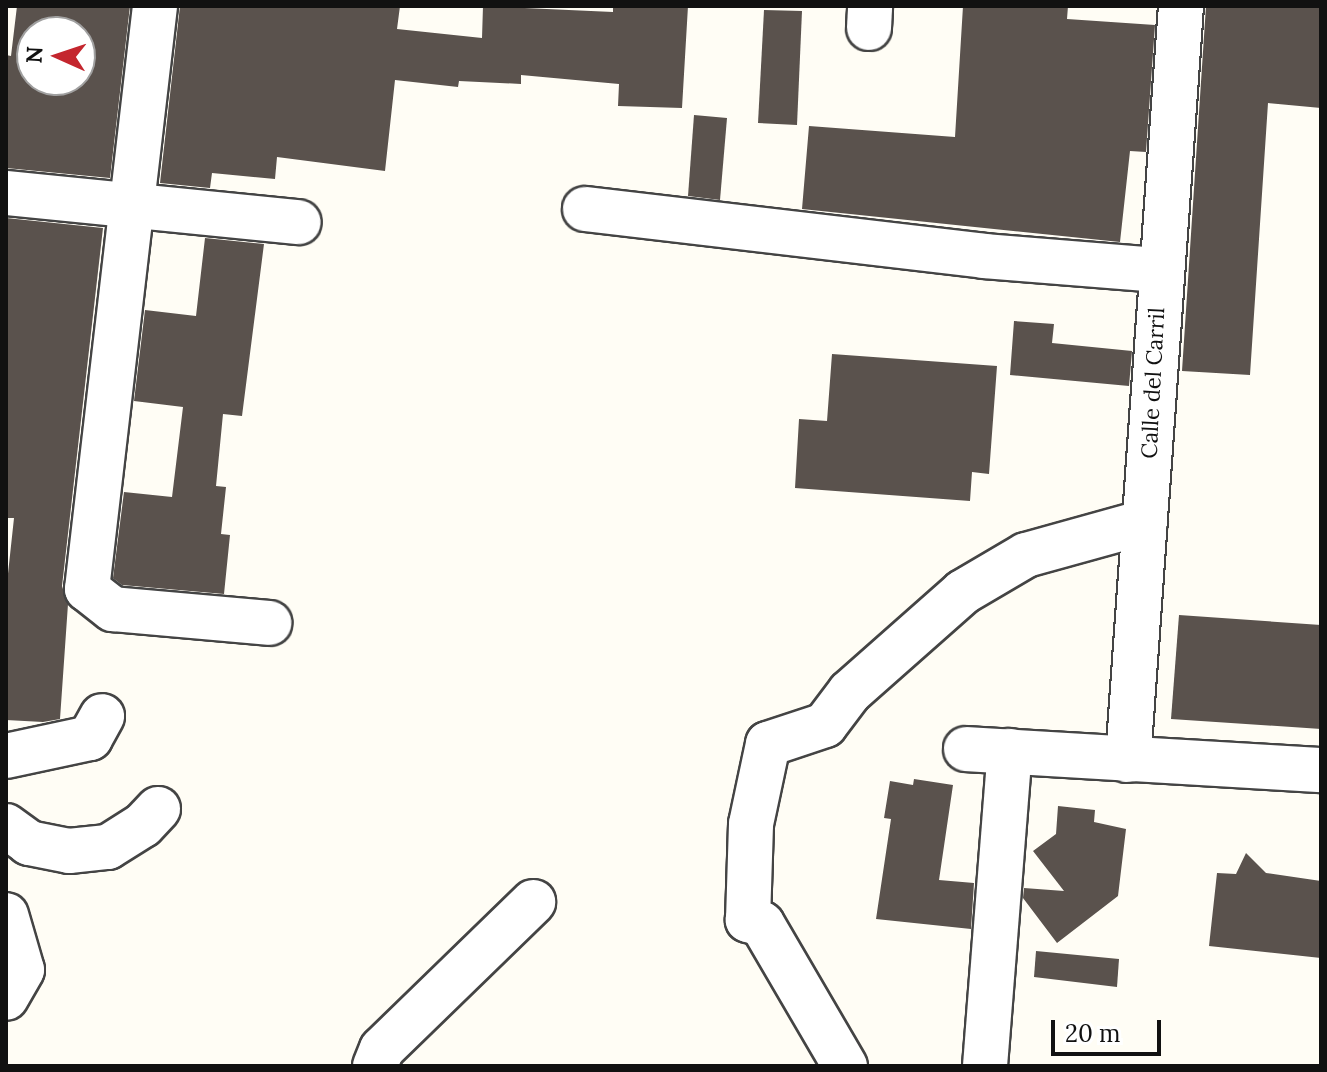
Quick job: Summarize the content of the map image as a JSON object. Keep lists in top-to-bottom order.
{
  "streets": {
    "street": ["Calle del Carril"]
  },
  "scale_bar": "20 m",
  "north": "left"
}
